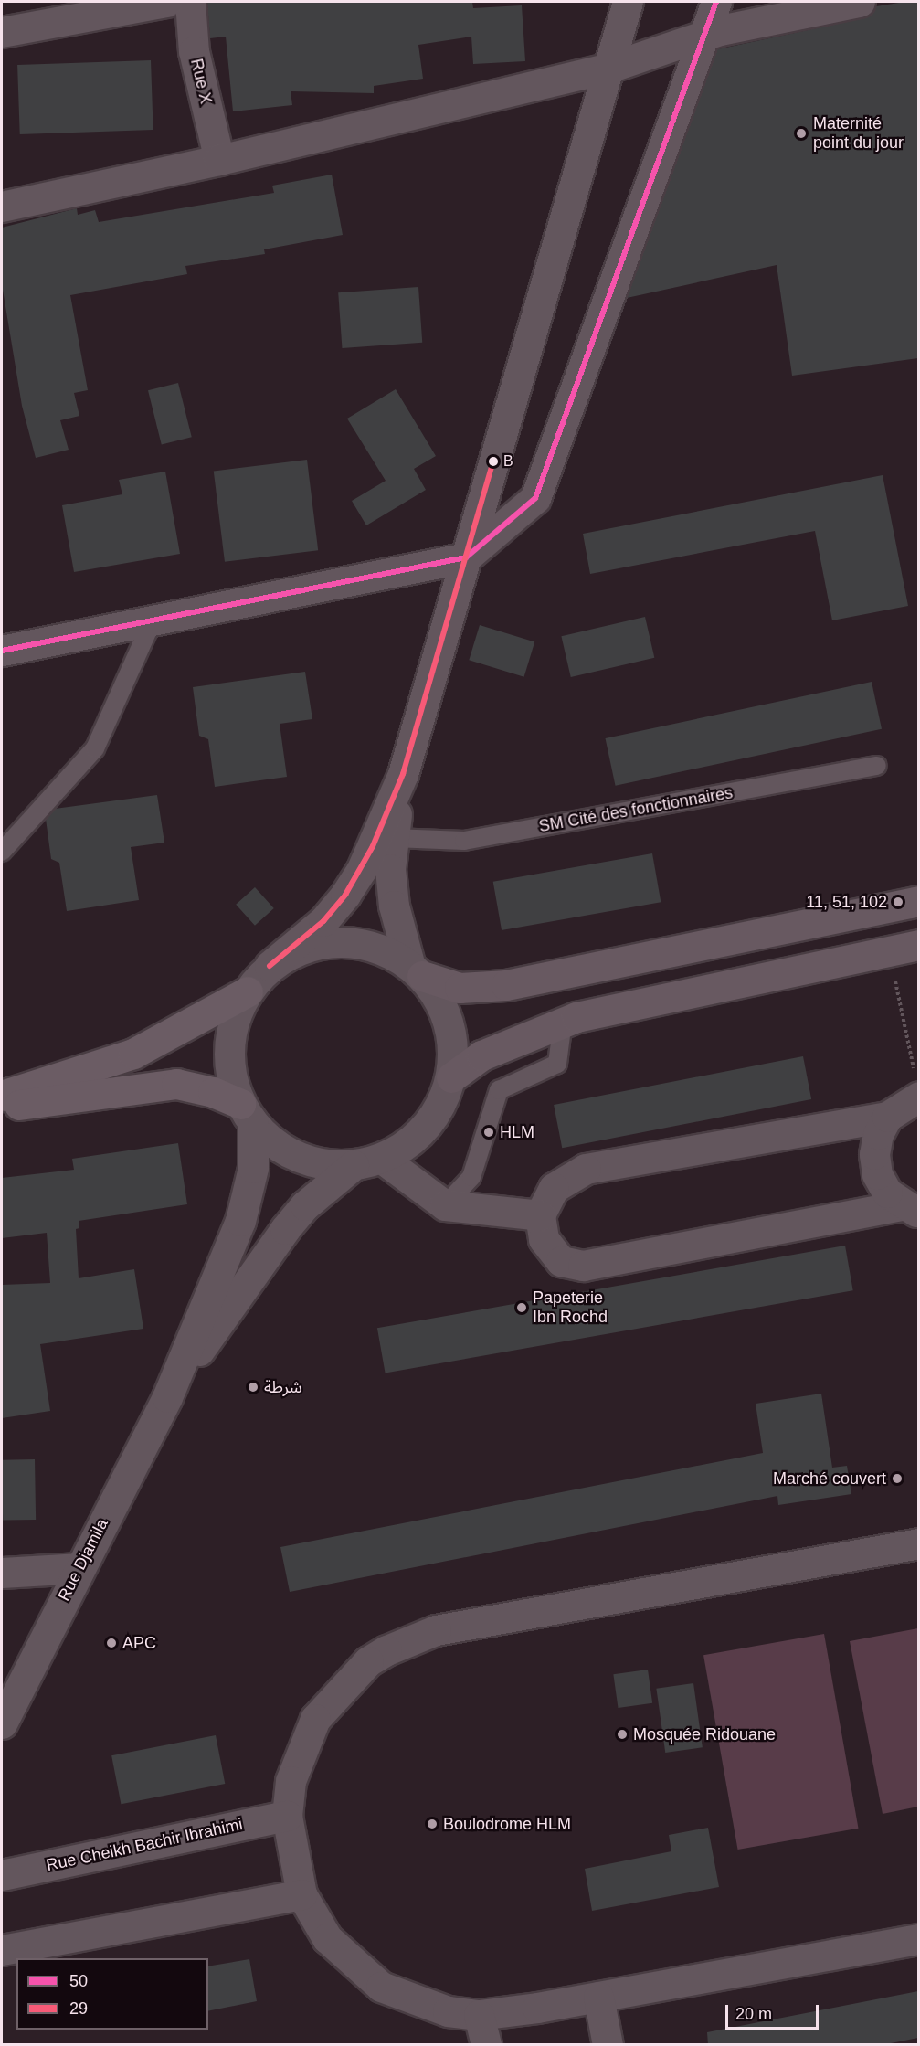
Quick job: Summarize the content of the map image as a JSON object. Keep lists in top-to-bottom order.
{
  "streets": {
    "street": ["Rue X", "Rue Djamila", "Rue Cheikh Bachir Ibrahimi"],
    "lane": ["SM Cité des fonctionnaires"]
  },
  "places": [
    "Maternité point du jour",
    "B",
    "11, 51, 102",
    "HLM",
    "Papeterie Ibn Rochd",
    "شرطة",
    "Marché couvert",
    "APC",
    "Mosquée Ridouane",
    "Boulodrome HLM"
  ],
  "lines": ["transit line 50", "transit line 29"],
  "legend": ["50", "29"],
  "scale_bar": "20 m"
}
